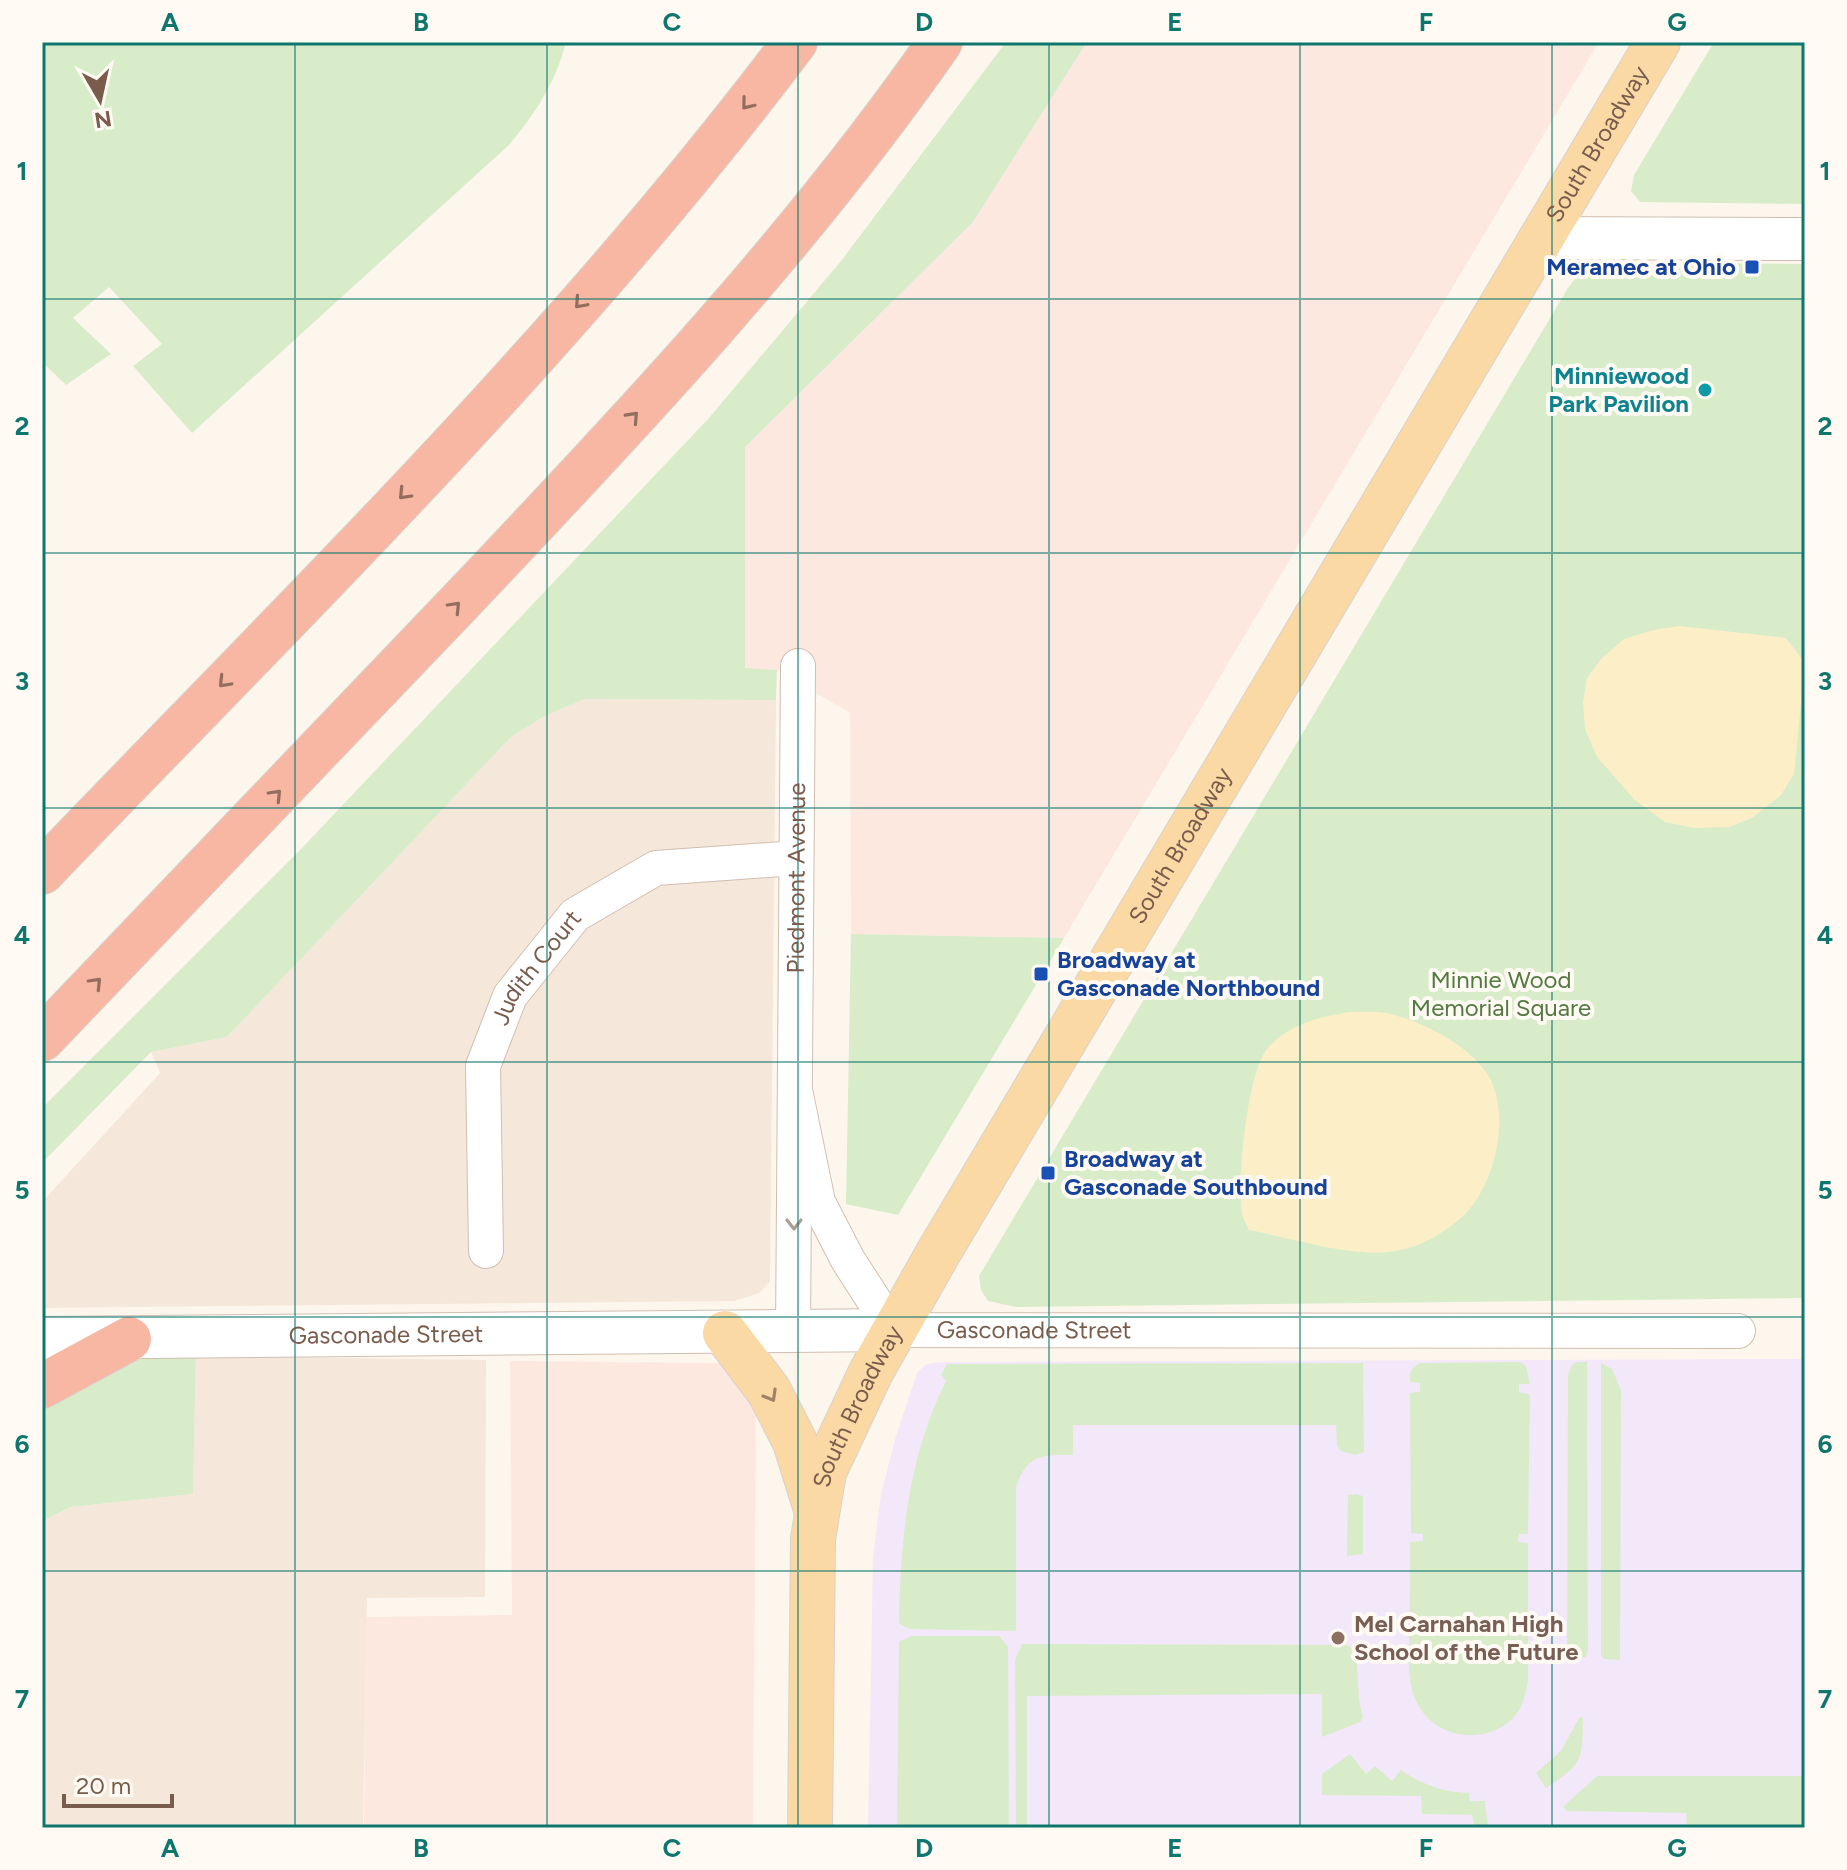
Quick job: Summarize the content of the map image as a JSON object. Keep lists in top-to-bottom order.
{
  "streets": {
    "main road": ["South Broadway"],
    "street": ["Piedmont Avenue", "Judith Court", "Gasconade Street"]
  },
  "crossings": [
    ["South Broadway", "Piedmont Avenue"],
    ["South Broadway", "Gasconade Street"],
    ["Piedmont Avenue", "Judith Court"],
    ["Piedmont Avenue", "Gasconade Street"]
  ],
  "parks": ["Minnie Wood Memorial Square"],
  "places": {
    "transit": ["Meramec at Ohio", "Broadway at Gasconade Northbound", "Broadway at Gasconade Southbound"],
    "other": ["Minniewood Park Pavilion", "Mel Carnahan High School of the Future"]
  },
  "scale_bar": "20 m",
  "north": "bottom",
  "grid": {
    "columns": [
      "A",
      "B",
      "C",
      "D",
      "E",
      "F",
      "G"
    ],
    "rows": [
      "1",
      "2",
      "3",
      "4",
      "5",
      "6",
      "7"
    ]
  }
}
